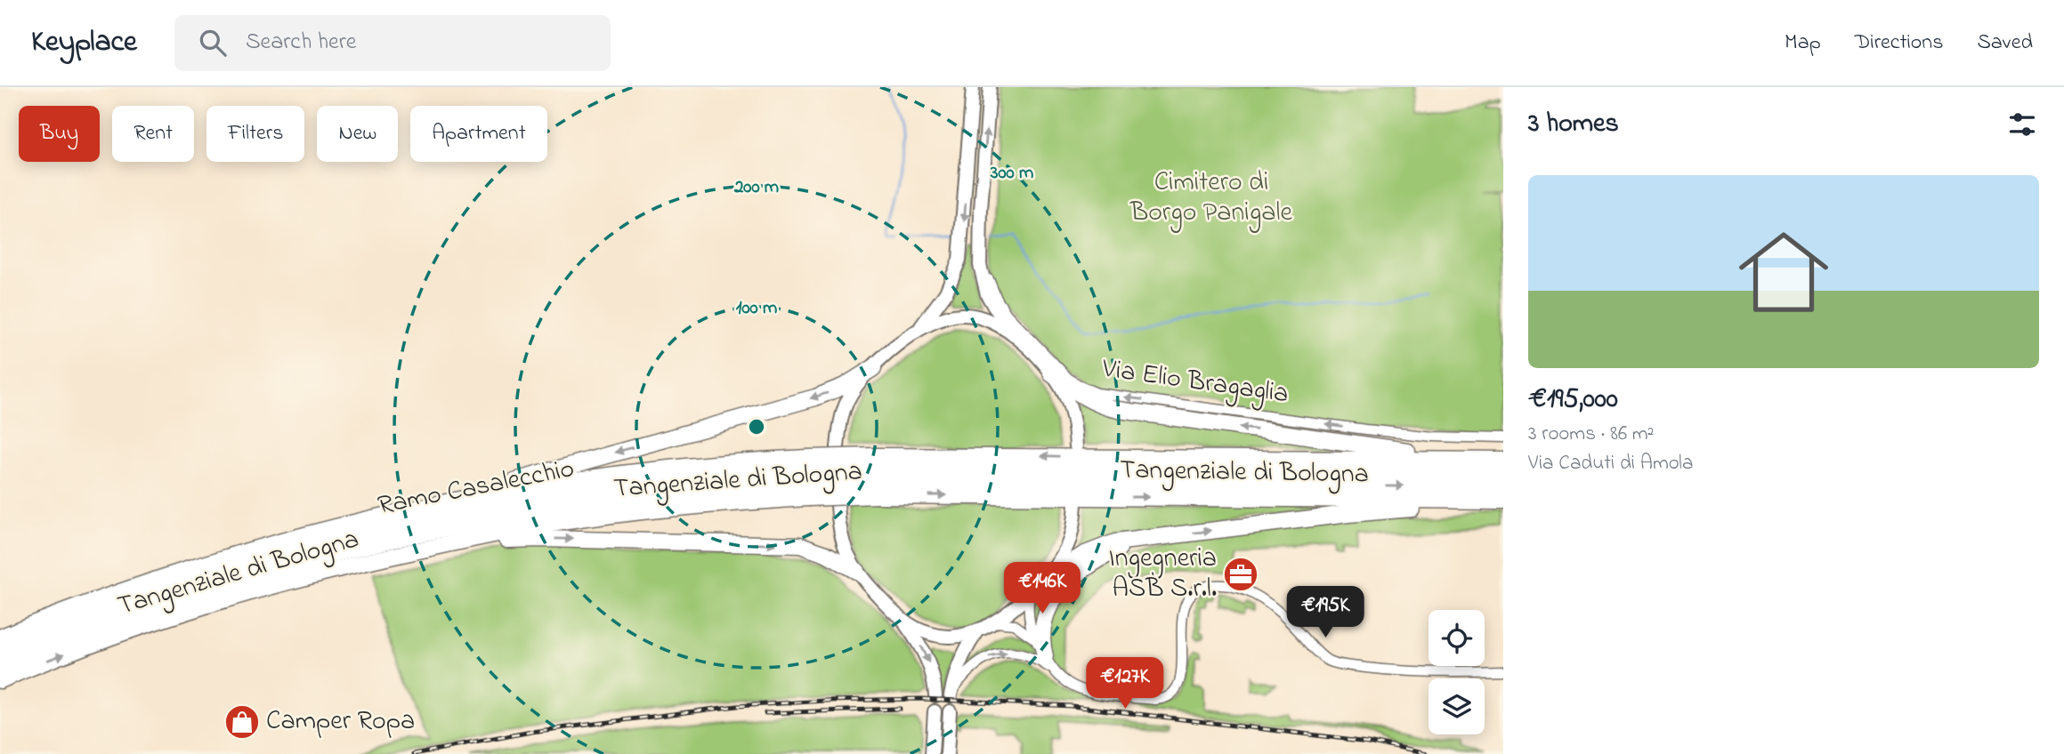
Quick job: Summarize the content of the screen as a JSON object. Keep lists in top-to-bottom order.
{
  "streets": {
    "highway": ["Tangenziale di Bologna", "Ramo Casalecchio"],
    "street": ["Via Elio Bragaglia"]
  },
  "crossings": [
    ["Tangenziale di Bologna", "Ramo Casalecchio"]
  ],
  "one_way": ["Via Elio Bragaglia"],
  "parks": ["Cimitero di Borgo Panigale"],
  "places": {
    "office": ["Ingegneria ASB S.r.l."],
    "shop": ["Camper Ropa"]
  },
  "page": {
    "header": "Keyplace",
    "search": "Search here",
    "nav": ["Map", "Directions", "Saved"],
    "heading": "3 homes",
    "chip": [
      "Buy",
      "Rent",
      "Filters",
      "New",
      "Apartment"
    ],
    "list": [
      {
        "name": "€195,000",
        "note": "3 rooms · 86 m² · Via Caduti di Amola"
      }
    ],
    "price": ["€146K", "€195K", "€127K"]
  },
  "rings": ["300 m", "200 m", "100 m"]
}
